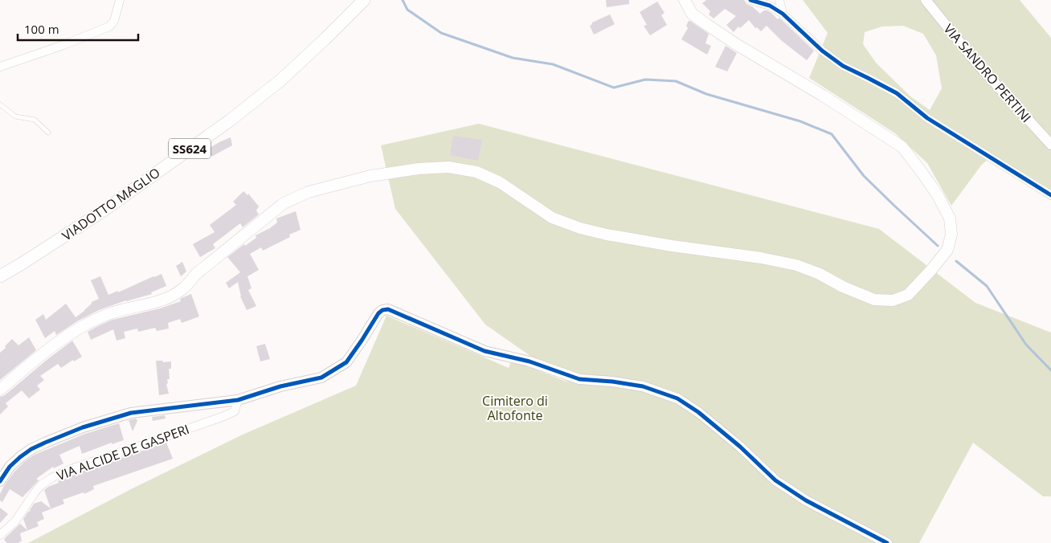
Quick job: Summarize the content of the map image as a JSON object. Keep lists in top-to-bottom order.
{
  "streets": {
    "main road": ["SS624", "VIADOTTO MAGLIO"],
    "street": ["VIA SANDRO PERTINI", "VIA ALCIDE DE GASPERI"]
  },
  "parks": ["Cimitero di Altofonte"],
  "scale_bar": "100 m"
}
